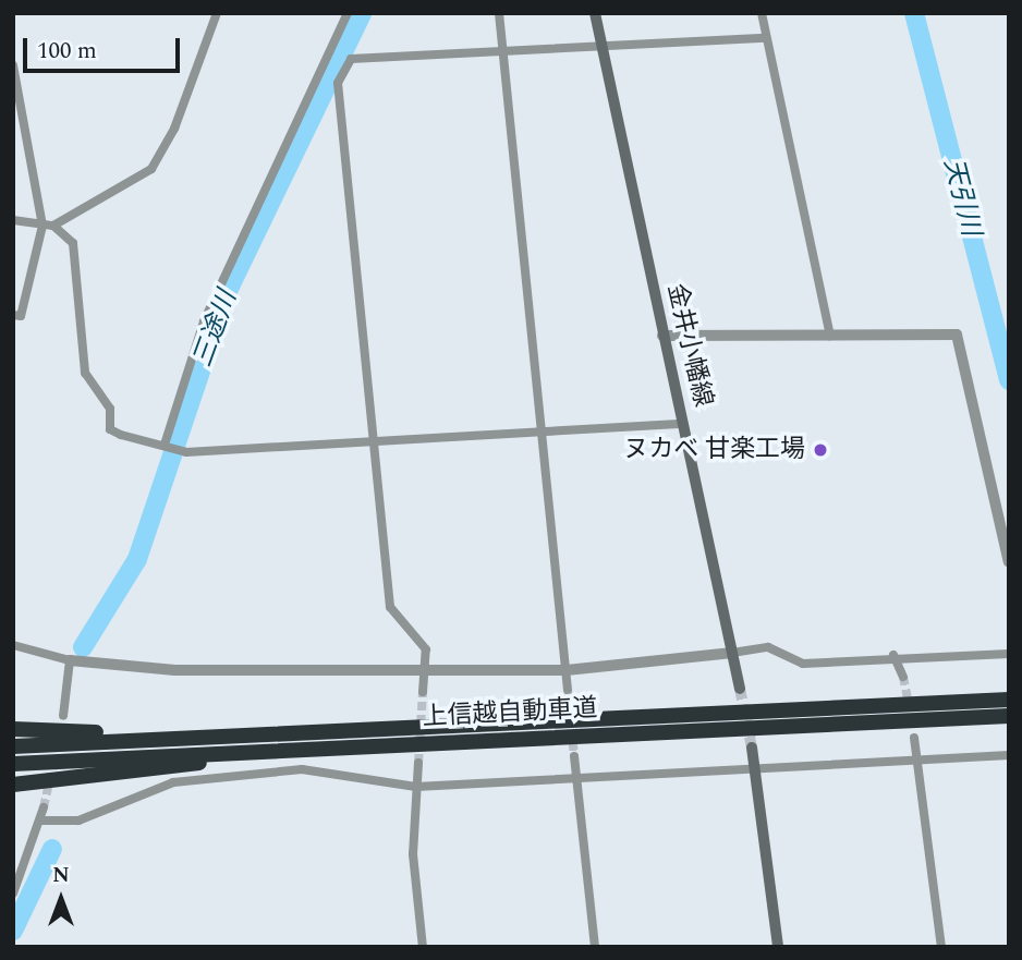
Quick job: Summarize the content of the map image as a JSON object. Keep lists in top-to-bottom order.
{
  "streets": {
    "highway": ["上信越自動車道"],
    "main road": ["金井小幡線"]
  },
  "water": ["天引川", "三途川"],
  "places": ["ヌカベ 甘楽工場"],
  "scale_bar": "100 m",
  "north": "top"
}
